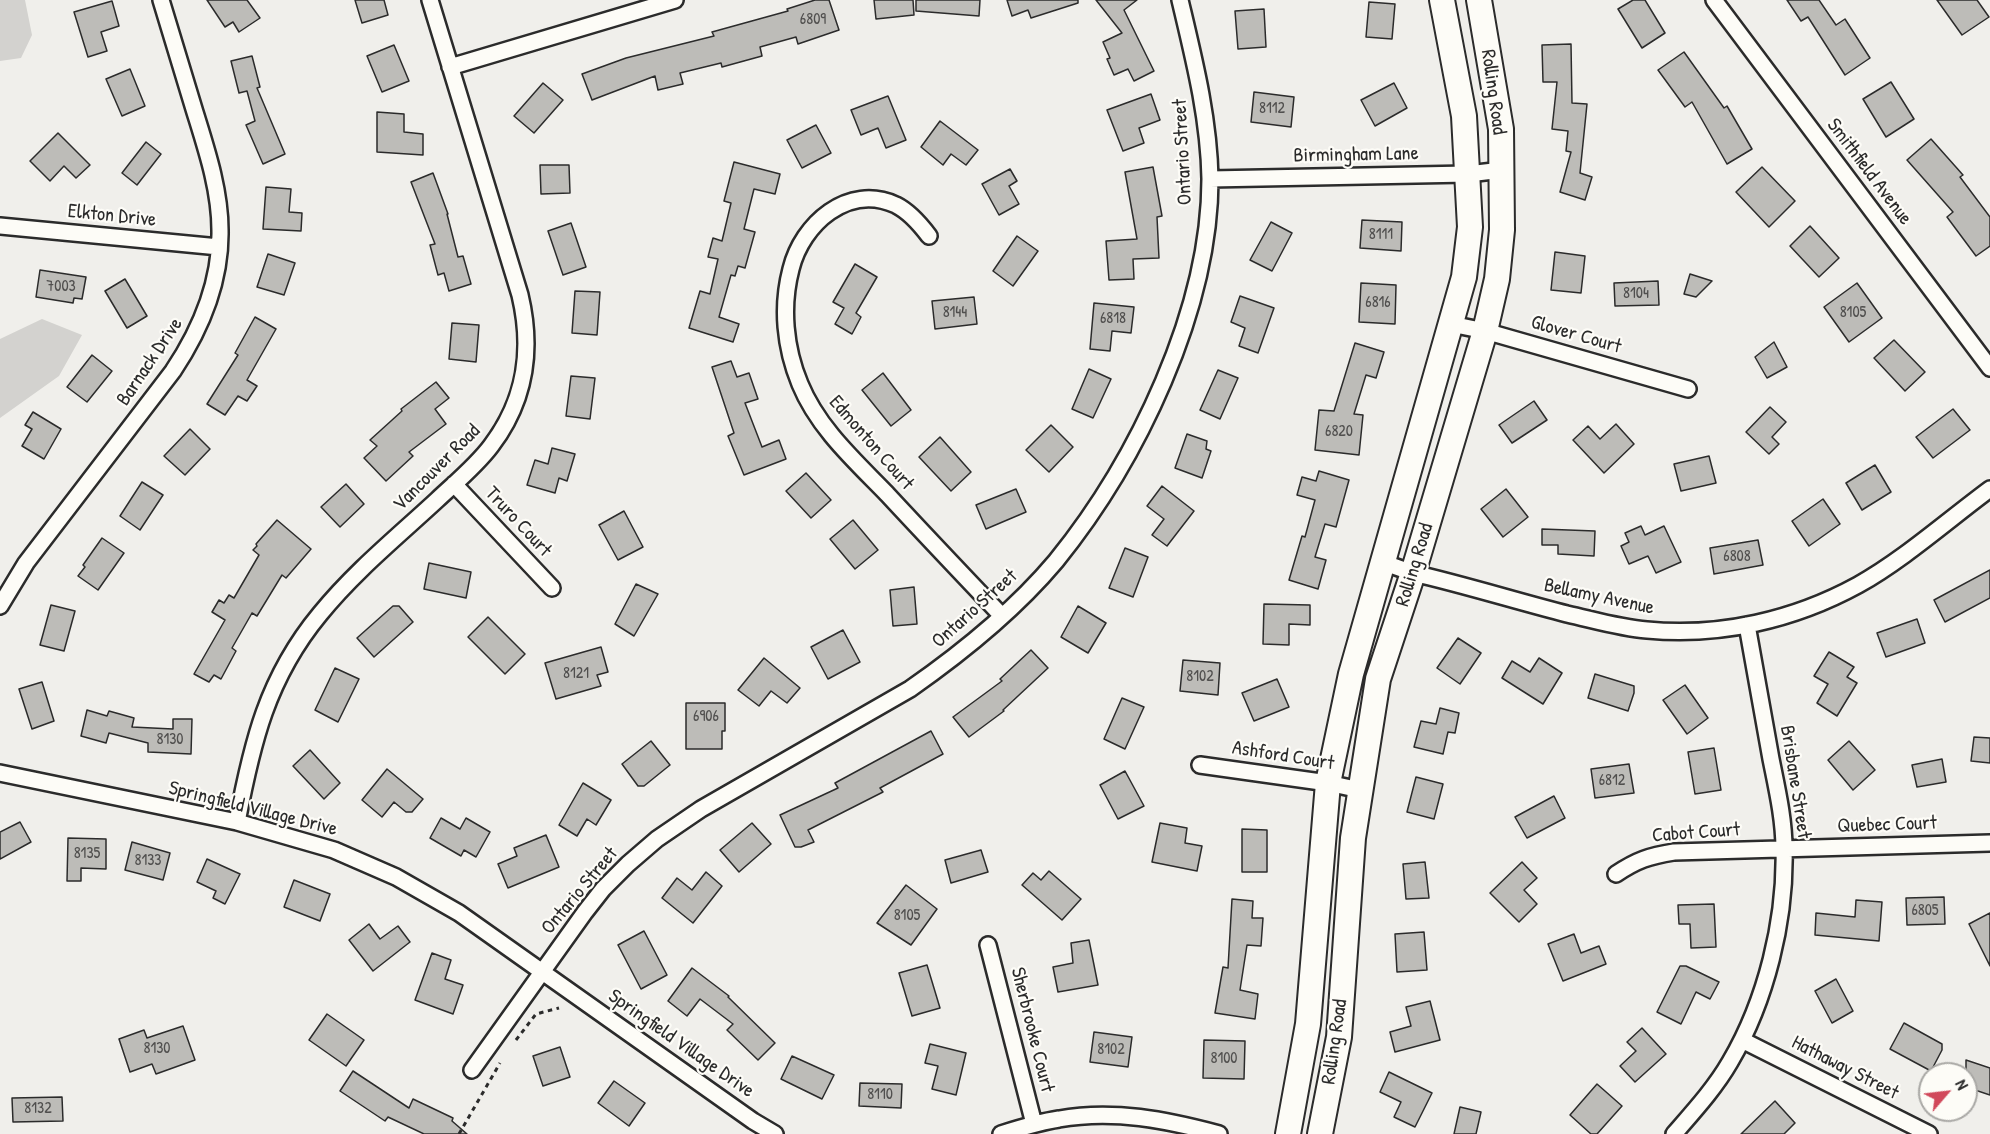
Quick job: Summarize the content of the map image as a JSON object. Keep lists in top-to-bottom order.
{
  "streets": {
    "main road": ["Rolling Road"],
    "street": [
      "Ontario Street",
      "Birmingham Lane",
      "Smithfield Avenue",
      "Elkton Drive",
      "Glover Court",
      "Barnack Drive",
      "Edmonton Court",
      "Vancouver Road",
      "Truro Court",
      "Bellamy Avenue",
      "Ashford Court",
      "Brisbane Street",
      "Springfield Village Drive",
      "Quebec Court",
      "Cabot Court",
      "Sherbrooke Court",
      "Hathaway Street"
    ]
  },
  "crossings": [
    ["Rolling Road", "Birmingham Lane"],
    ["Rolling Road", "Glover Court"],
    ["Rolling Road", "Bellamy Avenue"],
    ["Rolling Road", "Ashford Court"],
    ["Ontario Street", "Birmingham Lane"],
    ["Ontario Street", "Edmonton Court"],
    ["Ontario Street", "Springfield Village Drive"],
    ["Elkton Drive", "Barnack Drive"],
    ["Vancouver Road", "Truro Court"],
    ["Vancouver Road", "Springfield Village Drive"],
    ["Bellamy Avenue", "Brisbane Street"],
    ["Brisbane Street", "Quebec Court"],
    ["Brisbane Street", "Cabot Court"],
    ["Brisbane Street", "Hathaway Street"],
    ["Quebec Court", "Cabot Court"]
  ],
  "house_numbers": [
    "6809",
    "8112",
    "8111",
    "7003",
    "8104",
    "6816",
    "8144",
    "8105",
    "6818",
    "6820",
    "6808",
    "8121",
    "8102",
    "6906",
    "8130",
    "6812",
    "8135",
    "8133",
    "6805",
    "8105",
    "8130",
    "8102",
    "8100",
    "8110",
    "8132"
  ],
  "north": "top right"
}
